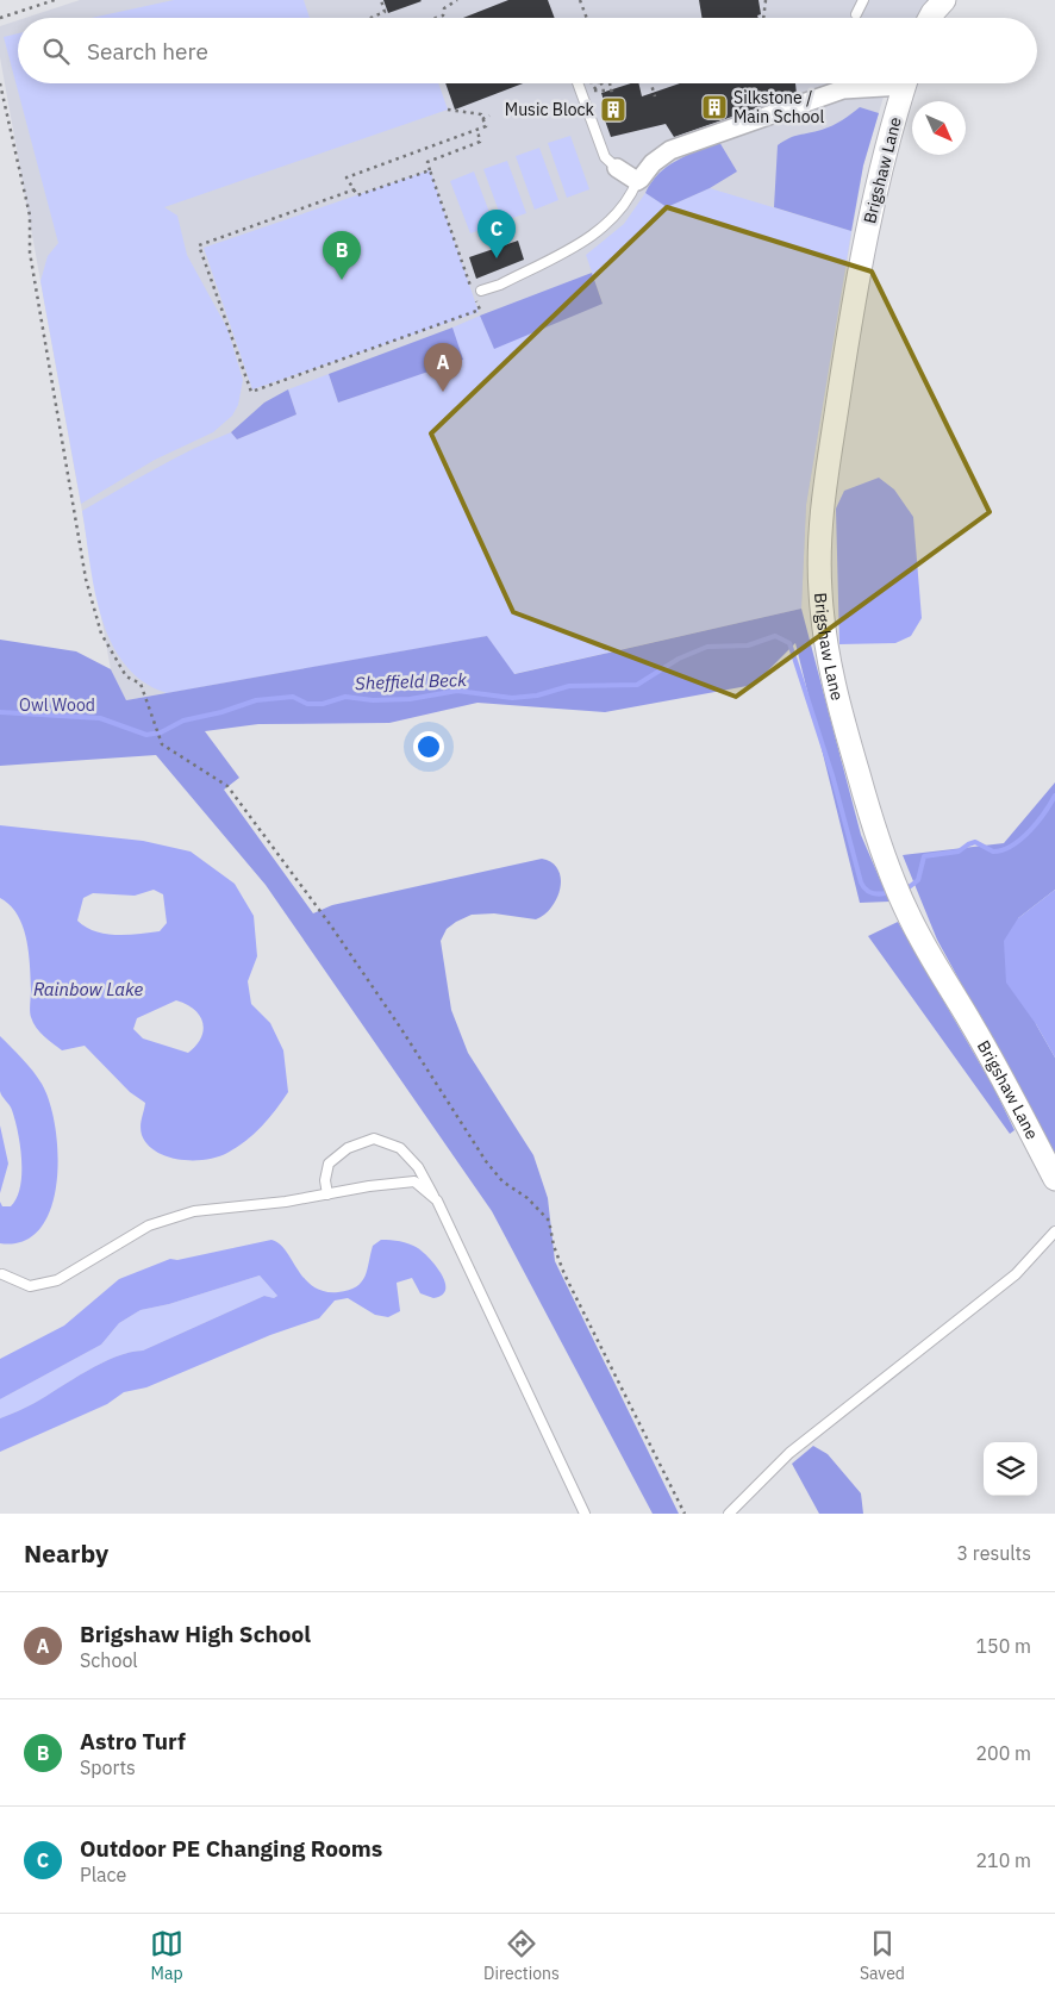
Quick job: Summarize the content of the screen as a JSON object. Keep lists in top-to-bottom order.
{
  "streets": {
    "street": ["Brigshaw Lane"]
  },
  "water": ["Sheffield Beck", "Rainbow Lake"],
  "parks": ["Owl Wood"],
  "places": {
    "building": ["Silkstone / Main School", "Music Block"]
  },
  "north": "bottom right",
  "page": {
    "search": "Search here",
    "pins": ["C", "B", "A"],
    "heading": ["Nearby", "3 results"],
    "list": [
      {
        "mark": "A",
        "name": "Brigshaw High School",
        "note": "School",
        "value": "150 m"
      },
      {
        "mark": "B",
        "name": "Astro Turf",
        "note": "Sports",
        "value": "200 m"
      },
      {
        "mark": "C",
        "name": "Outdoor PE Changing Rooms",
        "note": "Place",
        "value": "210 m"
      }
    ],
    "nav": ["Map", "Directions", "Saved"]
  }
}
